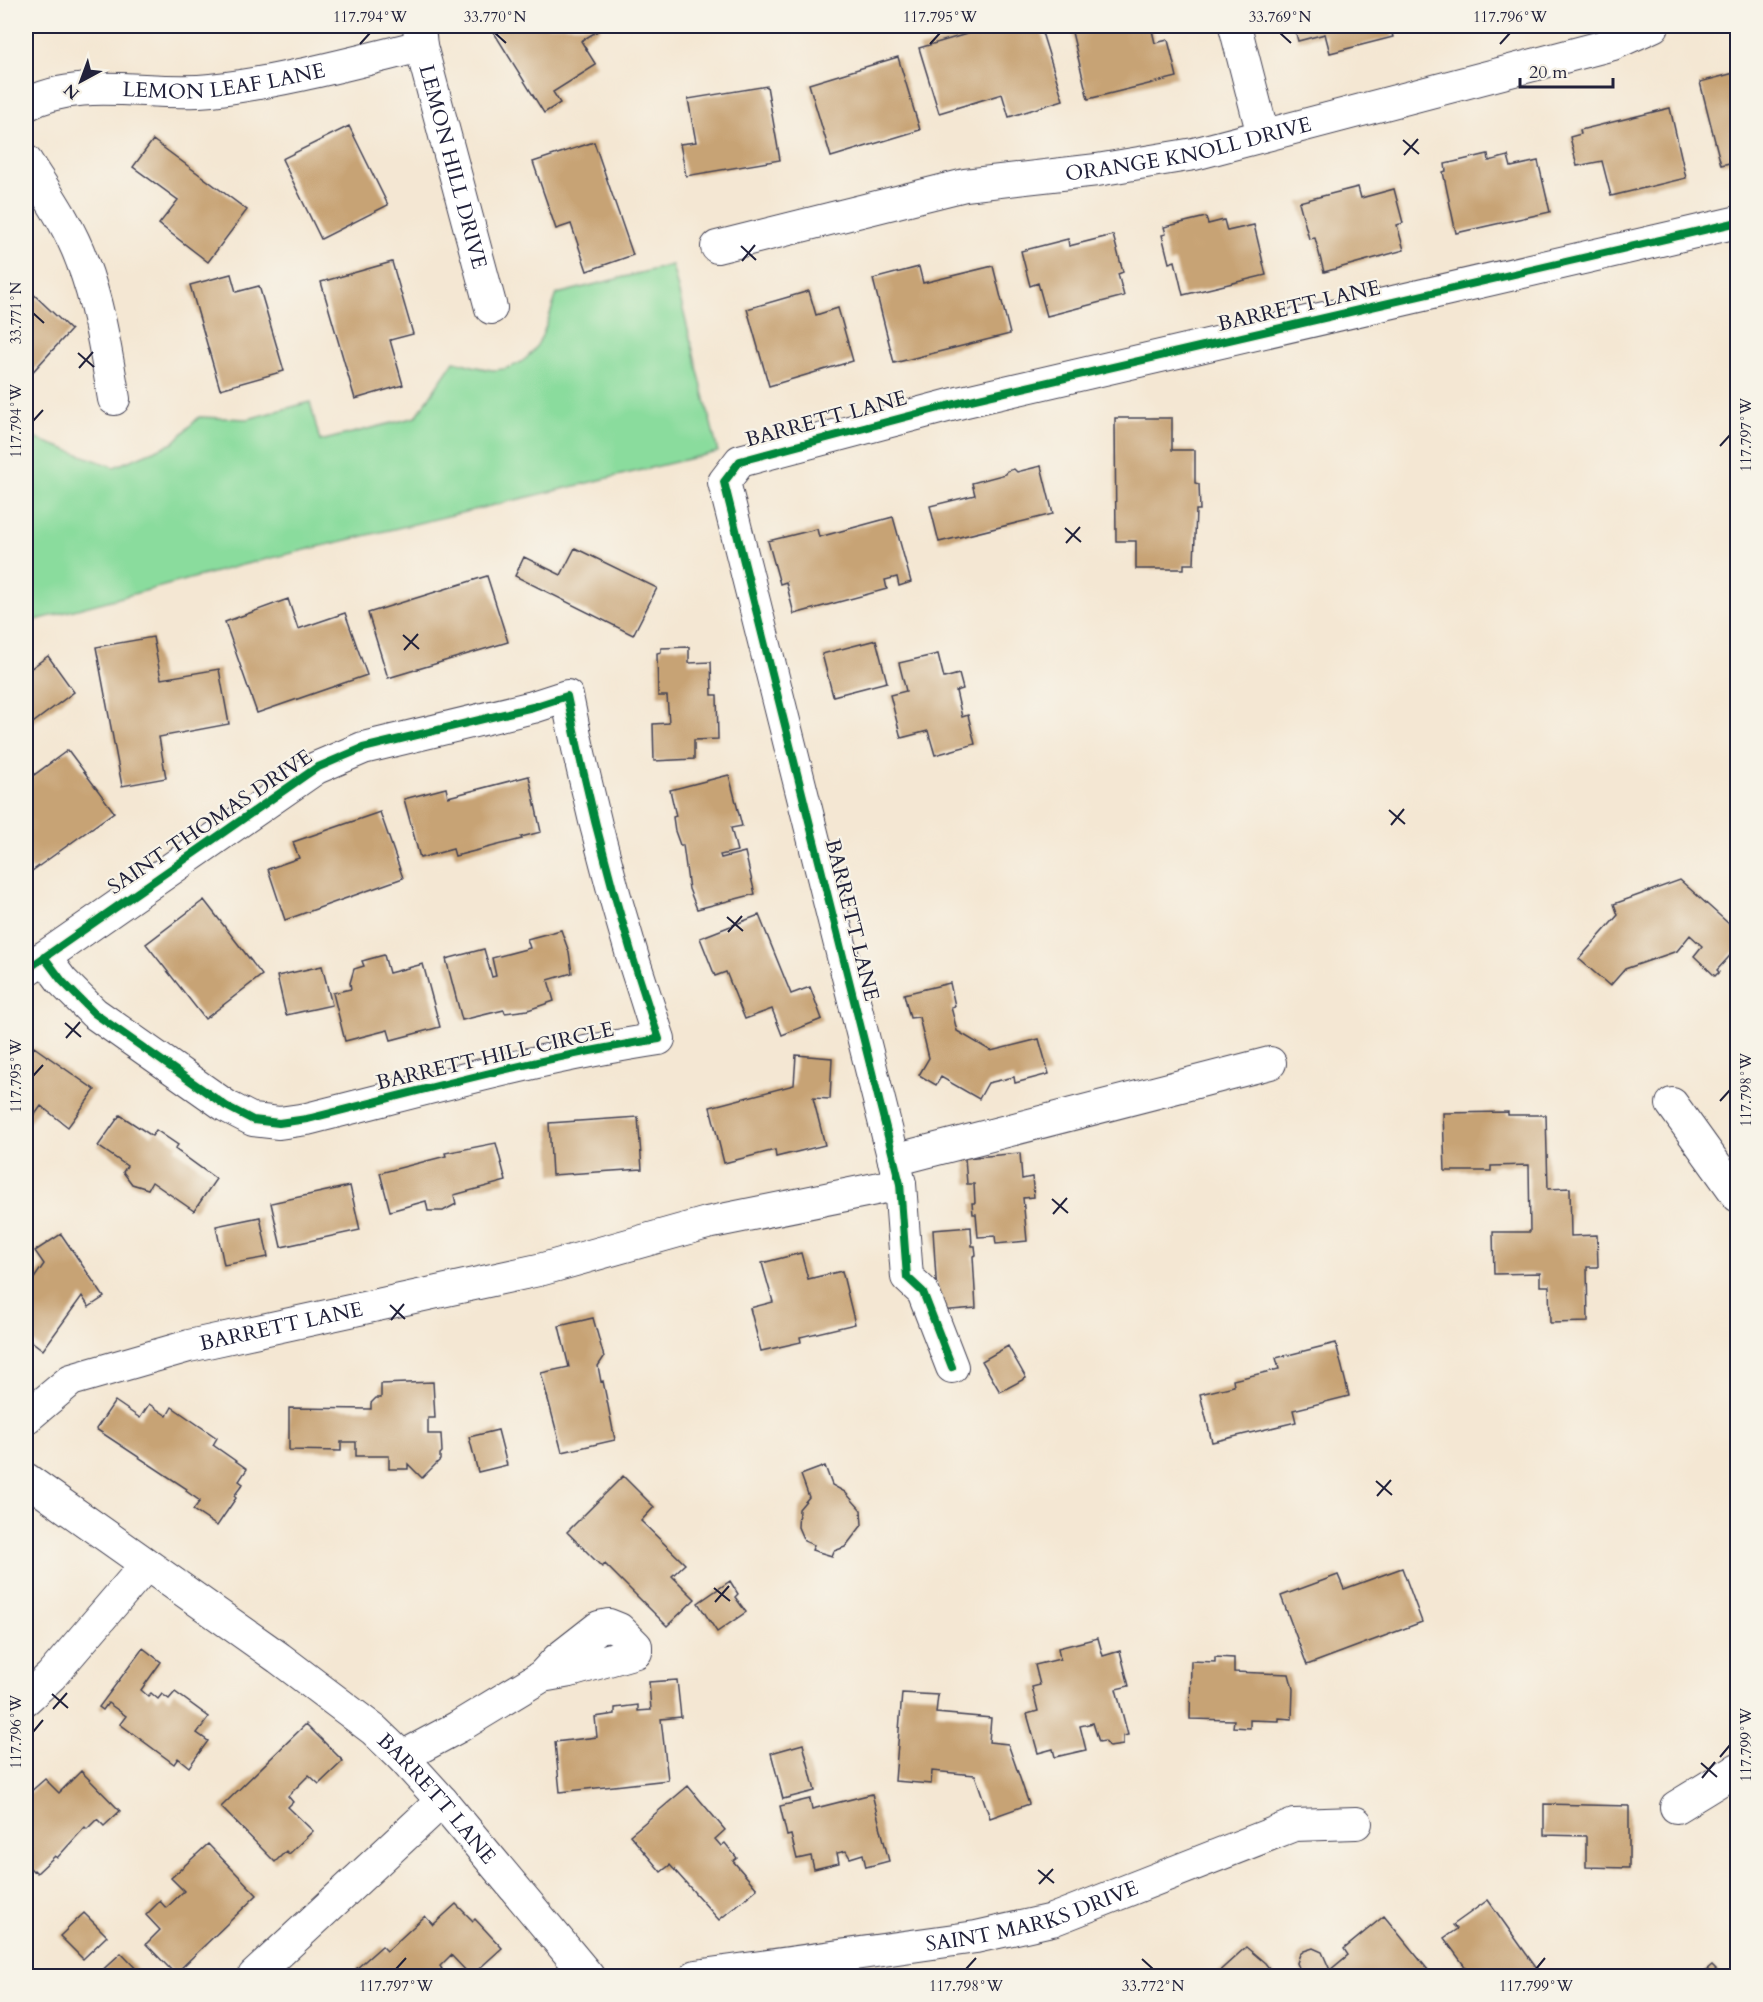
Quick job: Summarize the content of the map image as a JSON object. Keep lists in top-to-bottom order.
{
  "streets": {
    "street": [
      "LEMON LEAF LANE",
      "ORANGE KNOLL DRIVE",
      "LEMON HILL DRIVE",
      "BARRETT LANE",
      "SAINT THOMAS DRIVE",
      "BARRETT HILL CIRCLE",
      "SAINT MARKS DRIVE"
    ]
  },
  "crossings": [
    ["LEMON LEAF LANE", "LEMON HILL DRIVE"],
    ["SAINT THOMAS DRIVE", "BARRETT HILL CIRCLE"]
  ],
  "scale_bar": "20 m",
  "north": "bottom left",
  "coordinates": [
    "117.794°W",
    "33.770°N",
    "117.795°W",
    "33.769°N",
    "117.796°W",
    "33.771°N",
    "117.797°W",
    "117.798°W",
    "117.799°W",
    "33.772°N"
  ]
}
